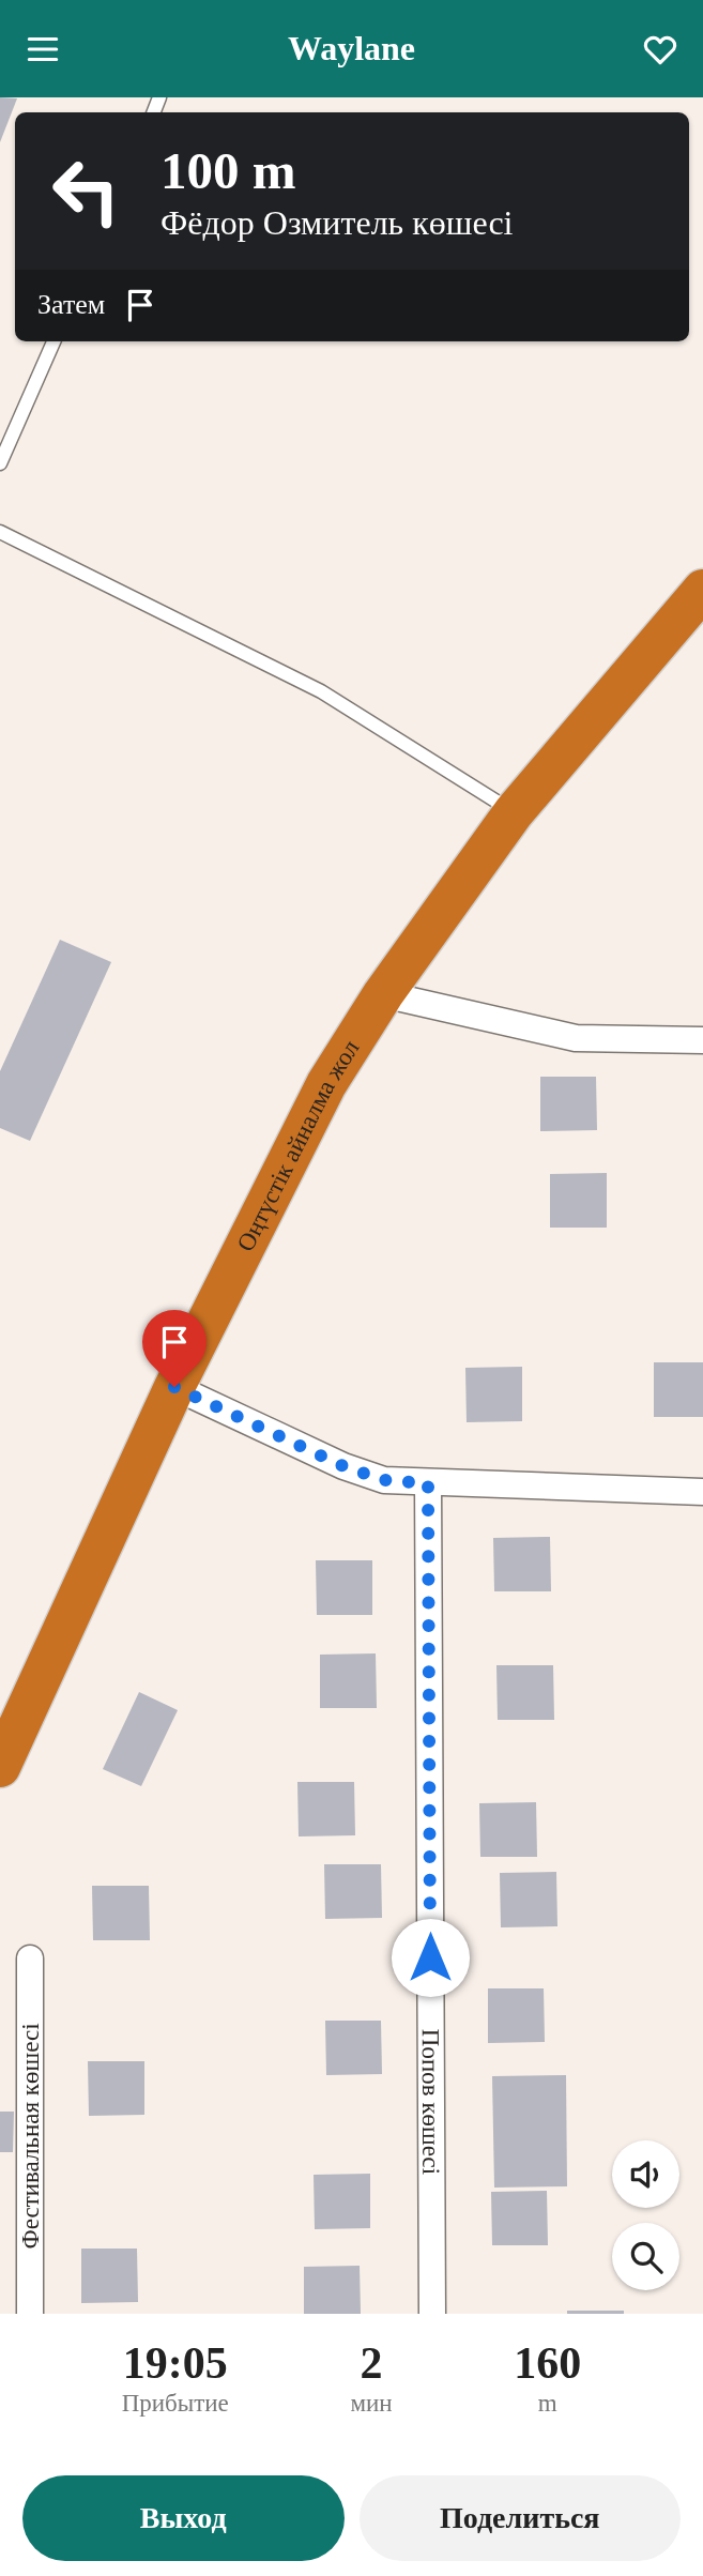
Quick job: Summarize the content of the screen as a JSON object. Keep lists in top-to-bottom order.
{
  "streets": {
    "highway": ["Оңтүстік айналма жол"],
    "street": ["Попов көшесі", "Фестивальная көшесі"]
  },
  "page": {
    "header": "Waylane",
    "turn": ["100 m", "Фёдор Озмитель көшесі"],
    "then": "Затем",
    "eta": [
      "19:05",
      "Прибытие",
      "2",
      "мин",
      "160",
      "m"
    ],
    "buttons": ["Выход", "Поделиться"]
  }
}
